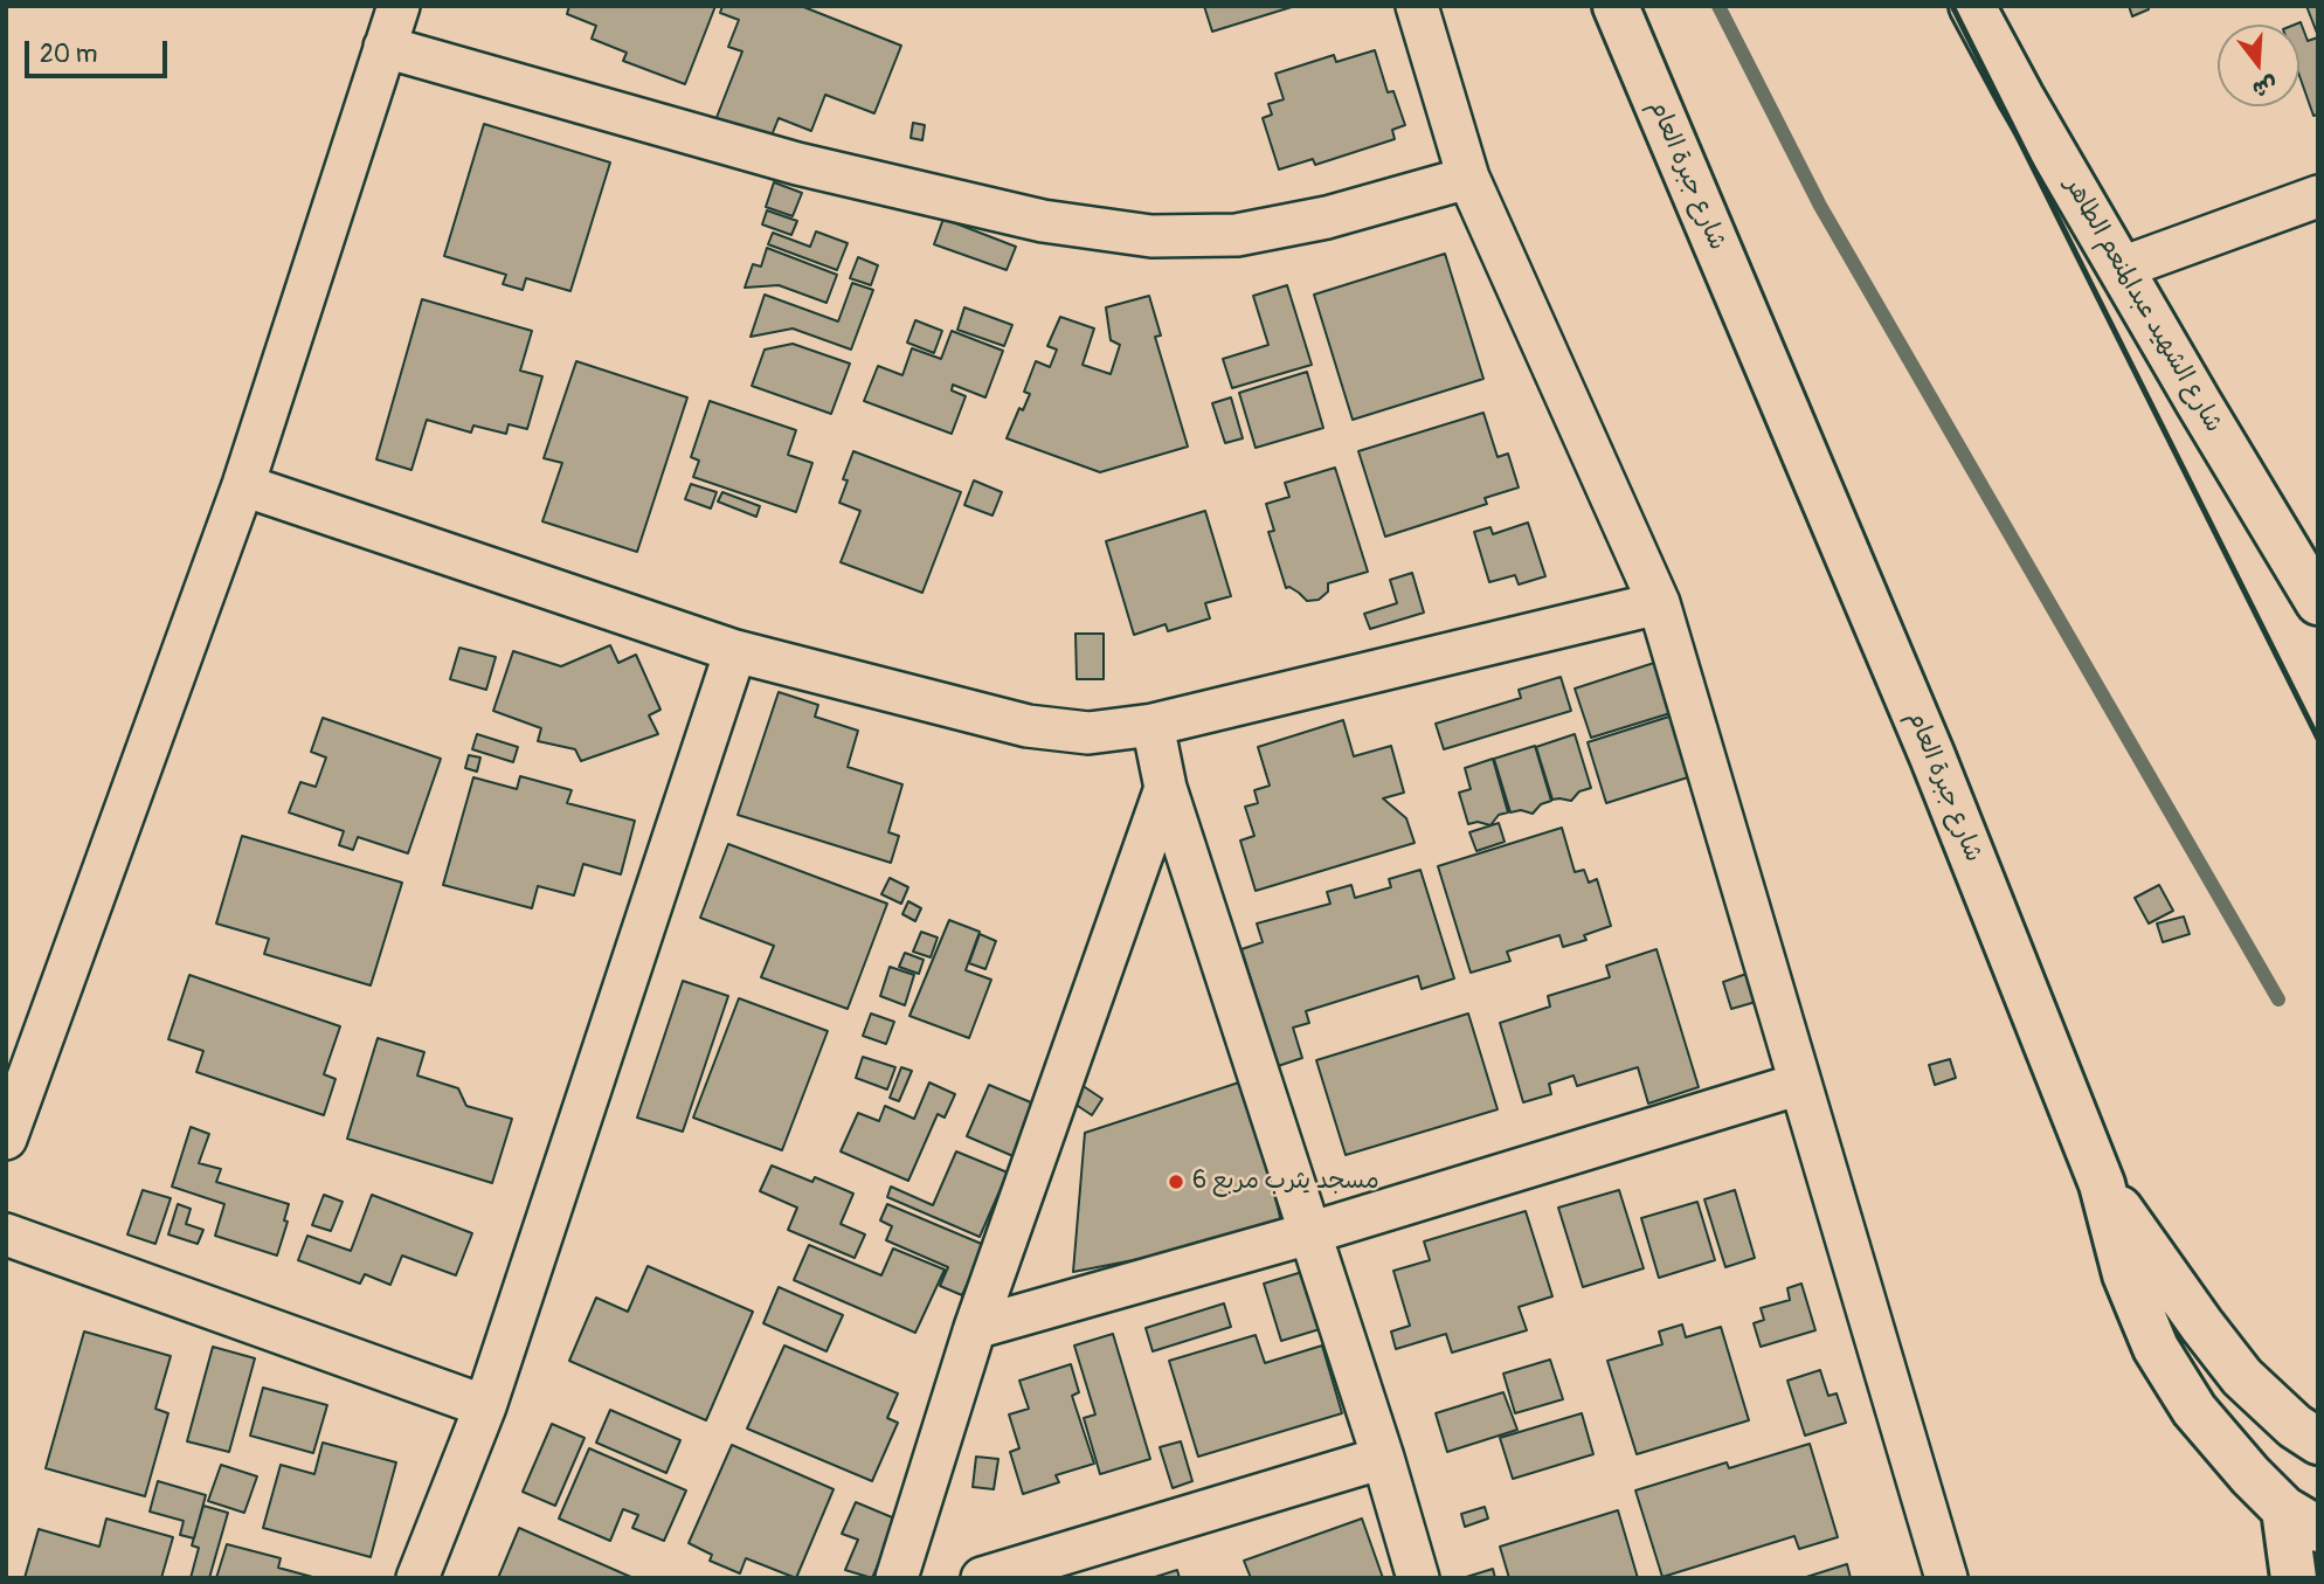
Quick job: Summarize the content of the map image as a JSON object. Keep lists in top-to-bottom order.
{
  "streets": {
    "main road": ["شارع جبرة العام", "شارع الشهيد عبدالمنعم الطاهر"]
  },
  "places": ["مسجد يثرب مربع 6"],
  "scale_bar": "20 m",
  "north": "bottom"
}
